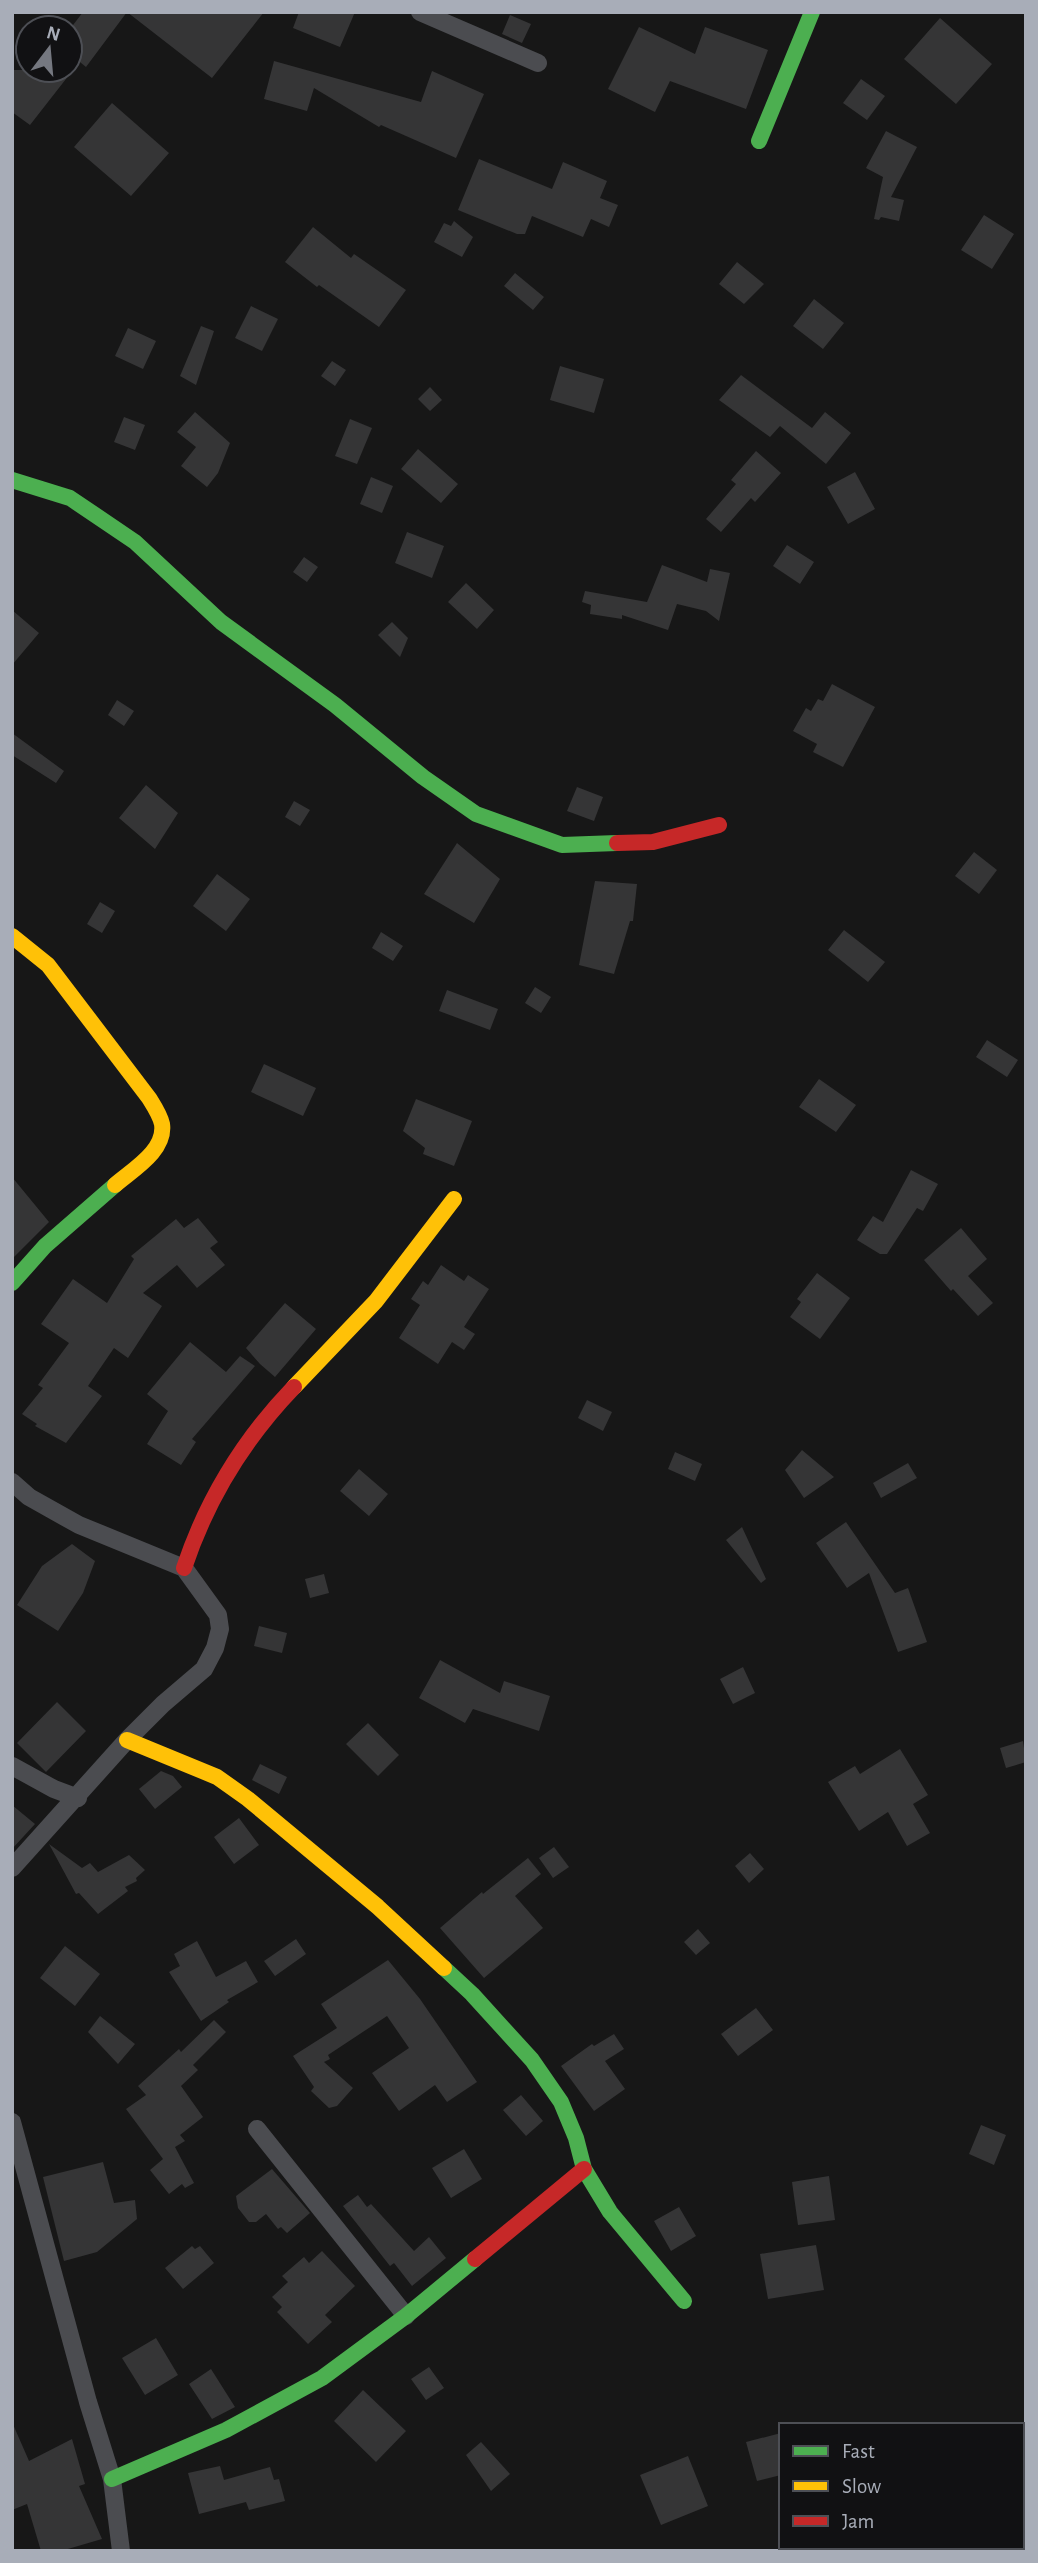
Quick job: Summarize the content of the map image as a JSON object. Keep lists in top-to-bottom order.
{
  "legend": ["Fast", "Slow", "Jam"],
  "north": "top"
}
